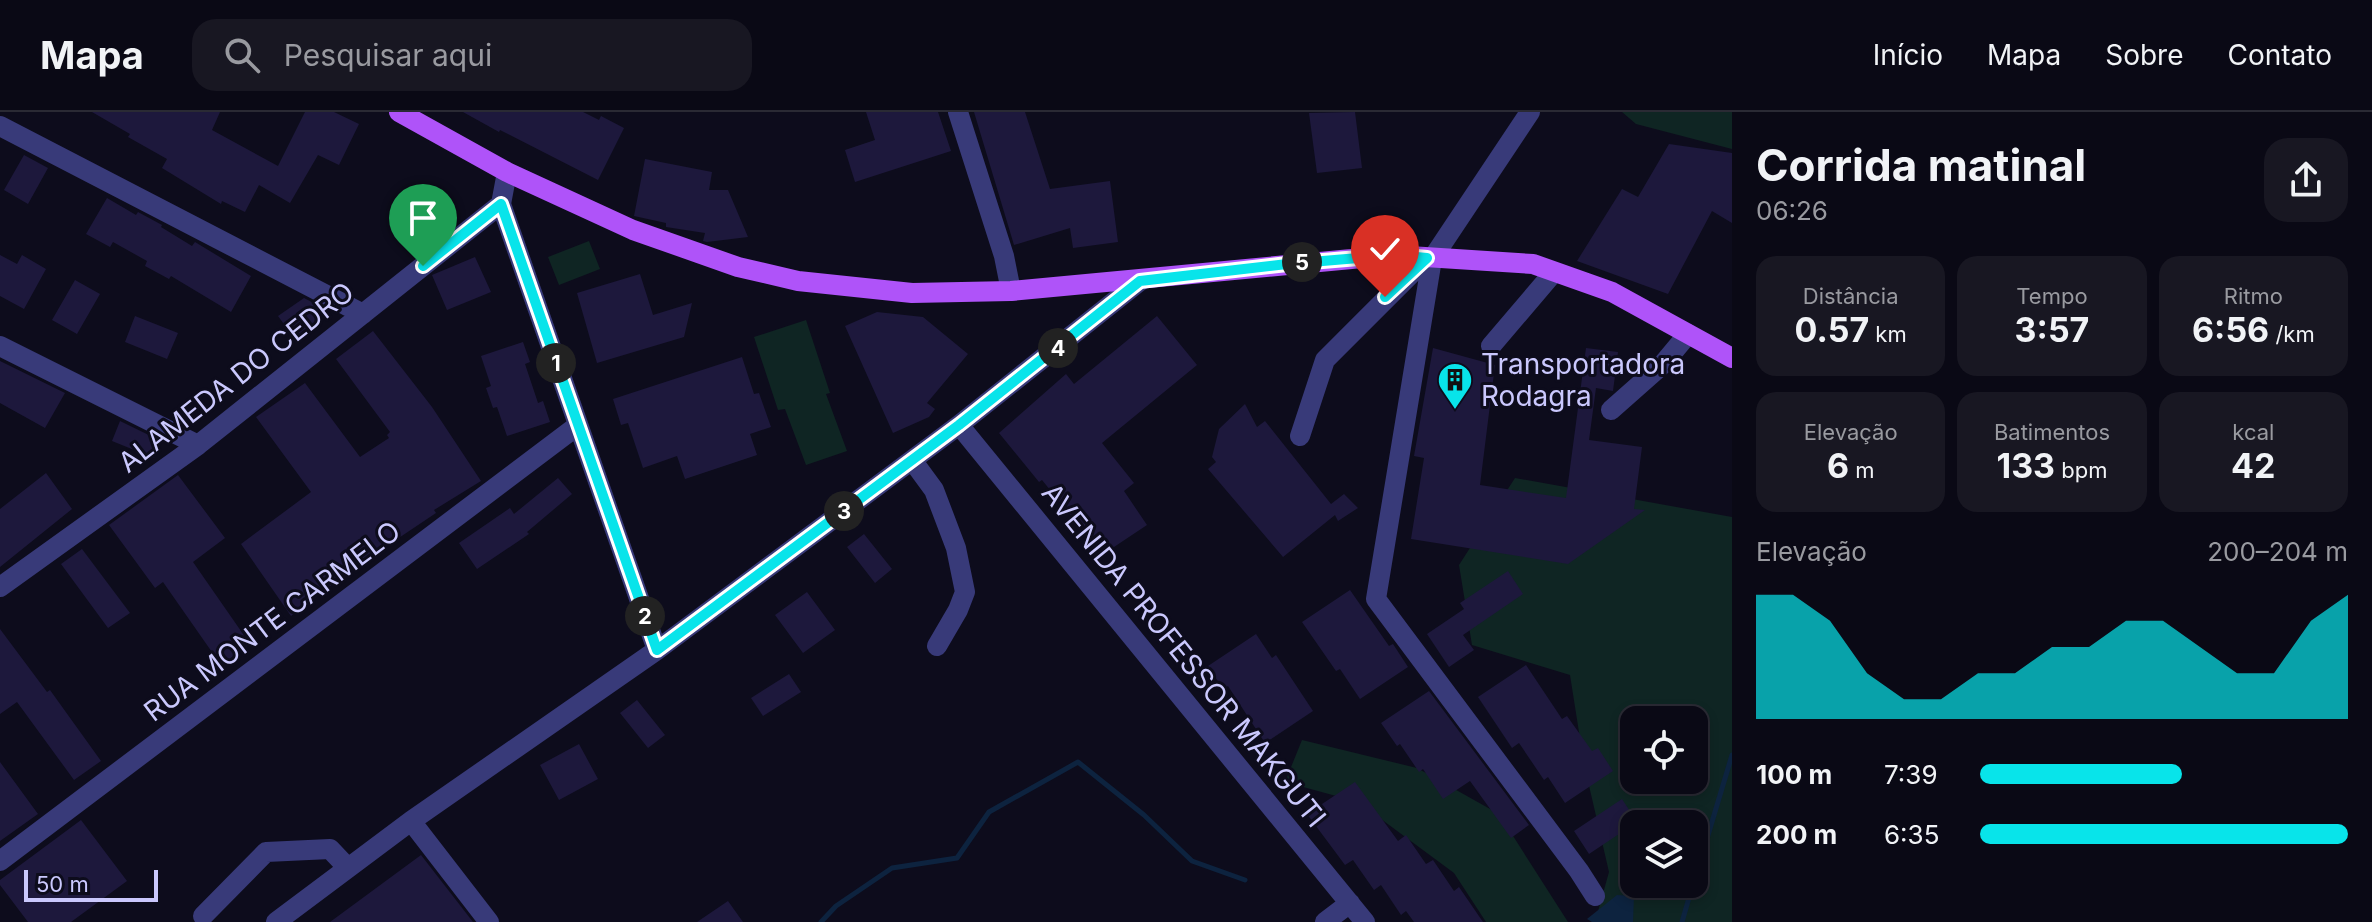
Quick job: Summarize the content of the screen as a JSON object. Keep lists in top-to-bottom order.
{
  "streets": {
    "street": ["ALAMEDA DO CEDRO", "RUA MONTE CARMELO", "AVENIDA PROFESSOR MAKGUTI"]
  },
  "places": {
    "building": ["Transportadora Rodagra"]
  },
  "scale_bar": "50 m",
  "page": {
    "header": "Mapa",
    "search": "Pesquisar aqui",
    "nav": [
      "Início",
      "Mapa",
      "Sobre",
      "Contato"
    ],
    "heading": ["Corrida matinal", "06:26"],
    "pins": [
      "5",
      "4",
      "1",
      "3",
      "2"
    ],
    "stats": [
      ["Distância", "0.57 km"],
      ["Tempo", "3:57"],
      ["Ritmo", "6:56 /km"],
      ["Elevação", "6 m"],
      ["Batimentos", "133 bpm"],
      ["kcal", "42"]
    ],
    "chart": ["Elevação", "200–204 m"],
    "list": [
      {
        "name": "100 m",
        "note": "7:39"
      },
      {
        "name": "200 m",
        "note": "6:35"
      }
    ],
    "scale": "50 m"
  }
}
